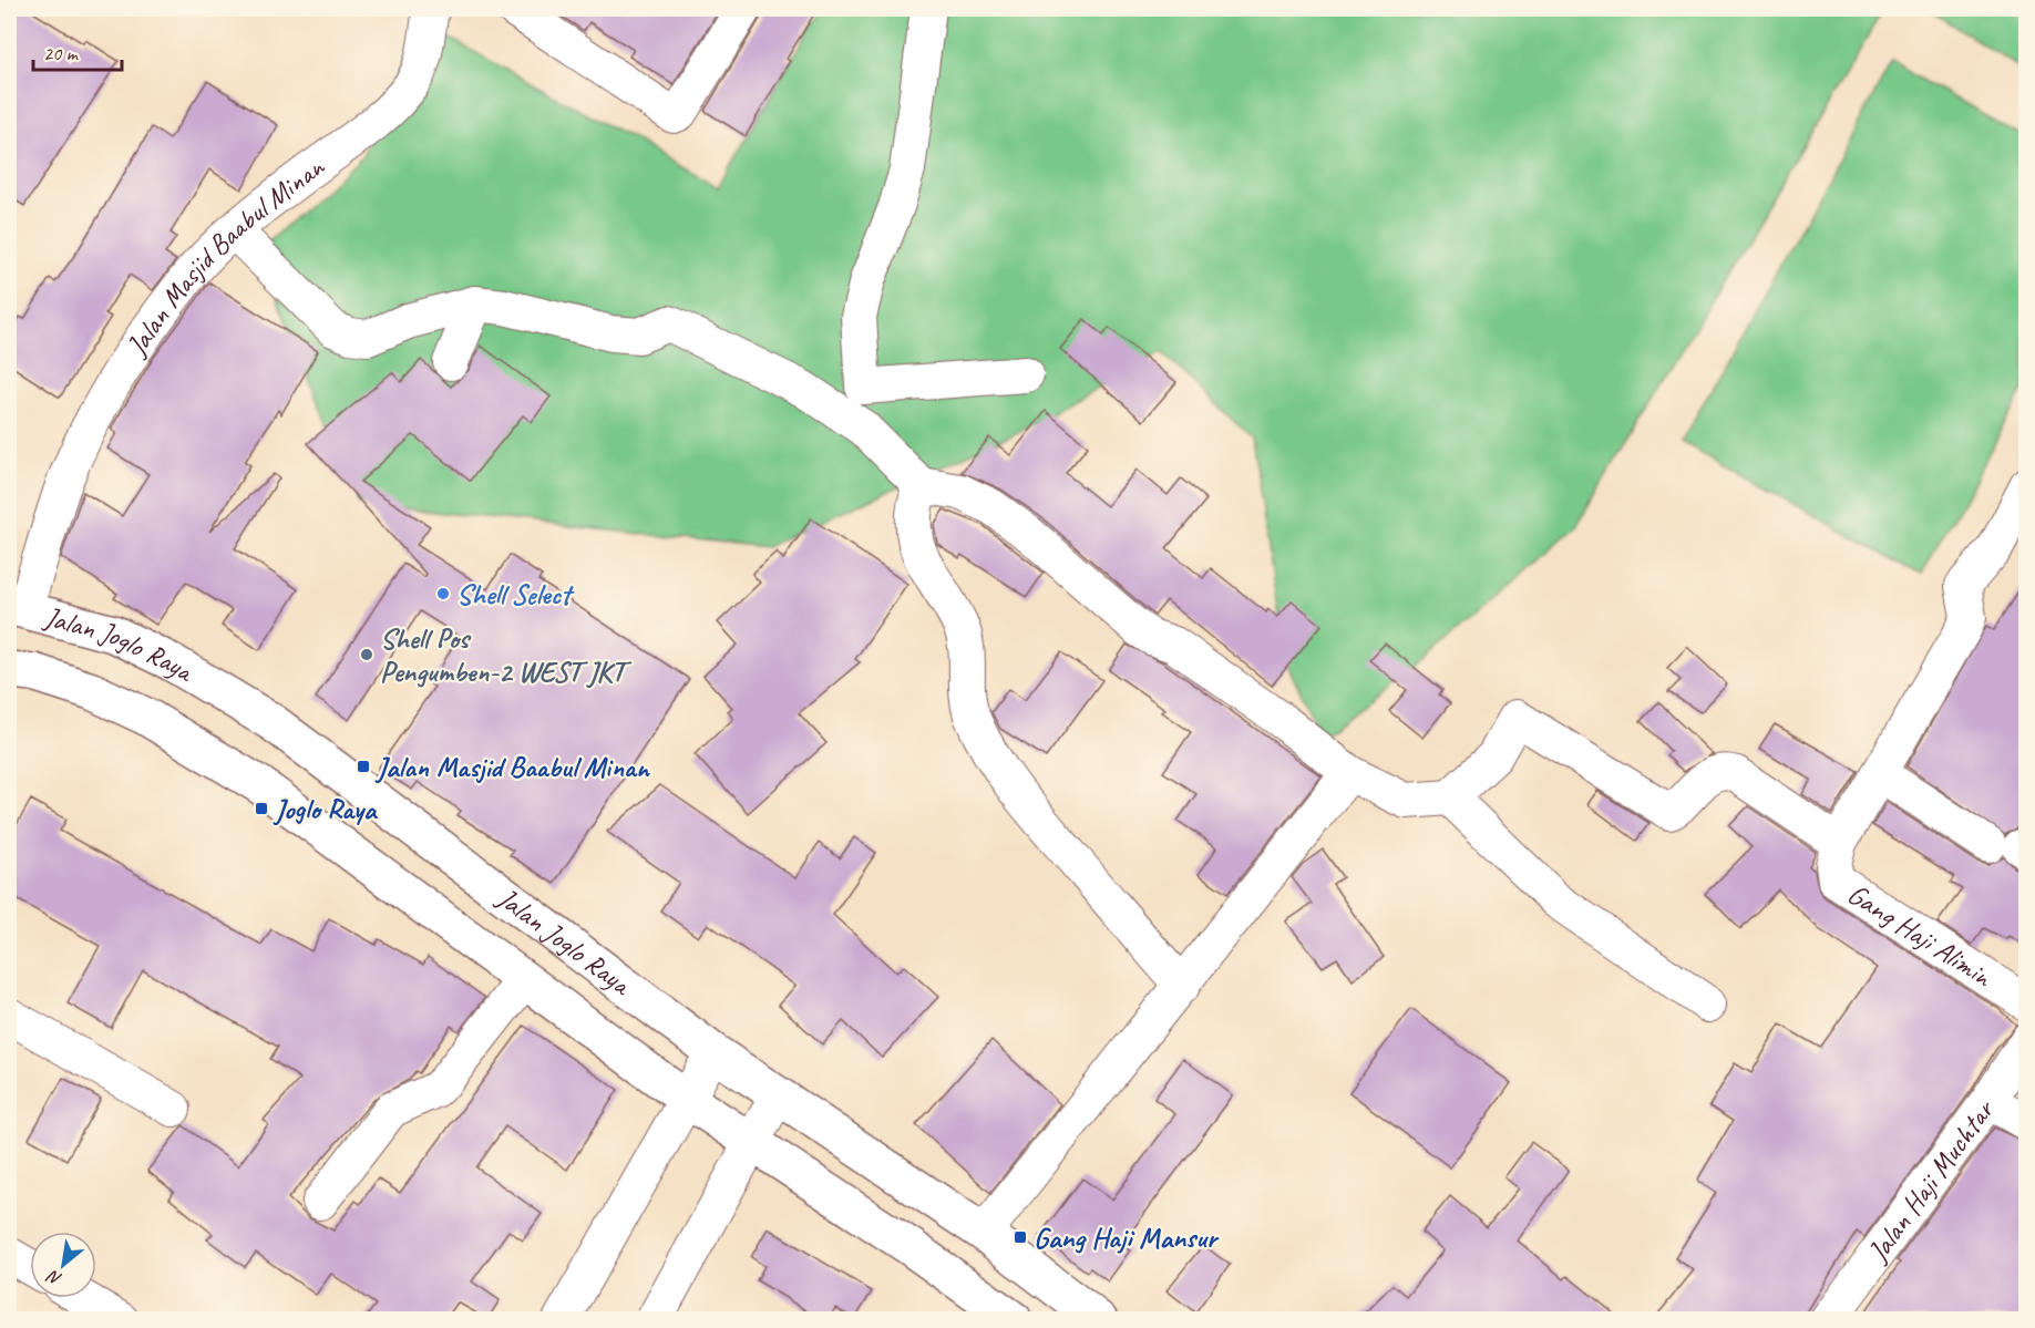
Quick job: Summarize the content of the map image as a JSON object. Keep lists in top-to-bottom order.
{
  "streets": {
    "main road": ["Jalan Joglo Raya"],
    "street": ["Jalan Masjid Baabul Minan", "Gang Haji Alimin", "Jalan Haji Muchtar"]
  },
  "crossings": [
    ["Jalan Masjid Baabul Minan", "Jalan Joglo Raya"]
  ],
  "places": {
    "other": ["Shell Select", "Shell Pos Pengumben-2 WEST JKT"],
    "transit": ["Jalan Masjid Baabul Minan", "Joglo Raya", "Gang Haji Mansur"]
  },
  "scale_bar": "20 m",
  "north": "bottom left"
}
